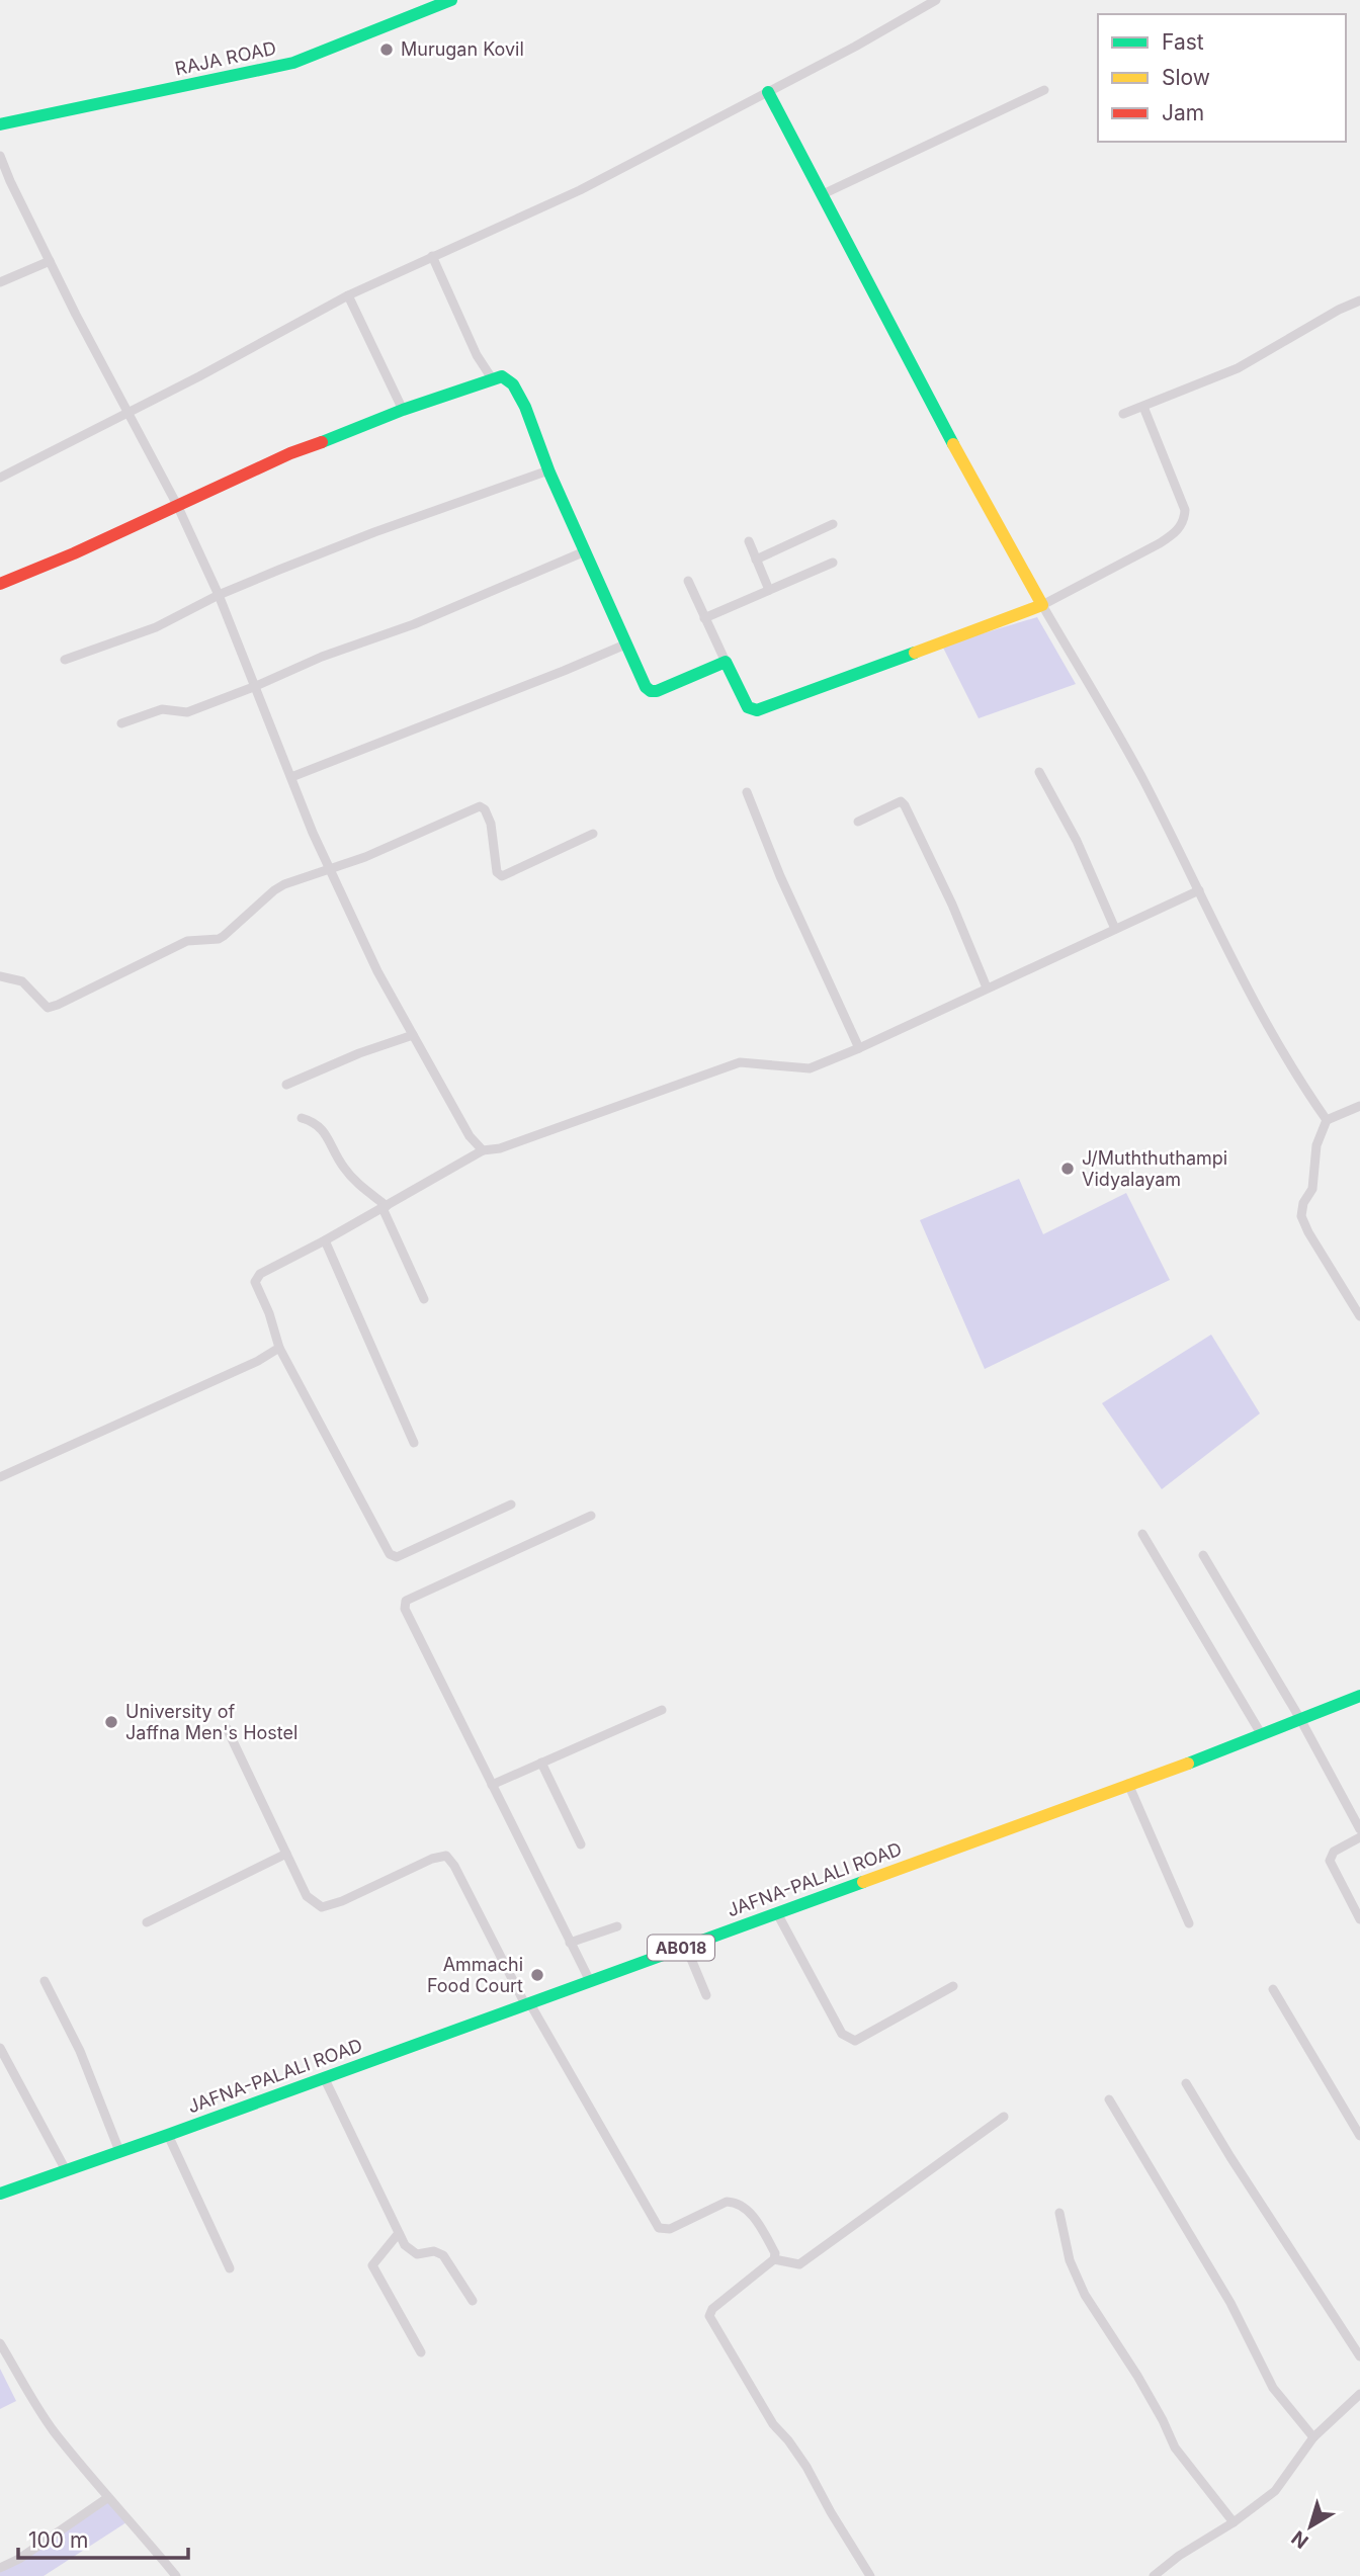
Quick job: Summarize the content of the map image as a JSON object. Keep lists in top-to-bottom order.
{
  "streets": {
    "street": ["RAJA ROAD", "JAFNA-PALALI ROAD", "AB018"]
  },
  "places": [
    "Murugan Kovil",
    "J/Muththuthampi Vidyalayam",
    "University of Jaffna Men's Hostel",
    "Ammachi Food Court"
  ],
  "legend": ["Fast", "Slow", "Jam"],
  "scale_bar": "100 m",
  "north": "bottom left"
}
